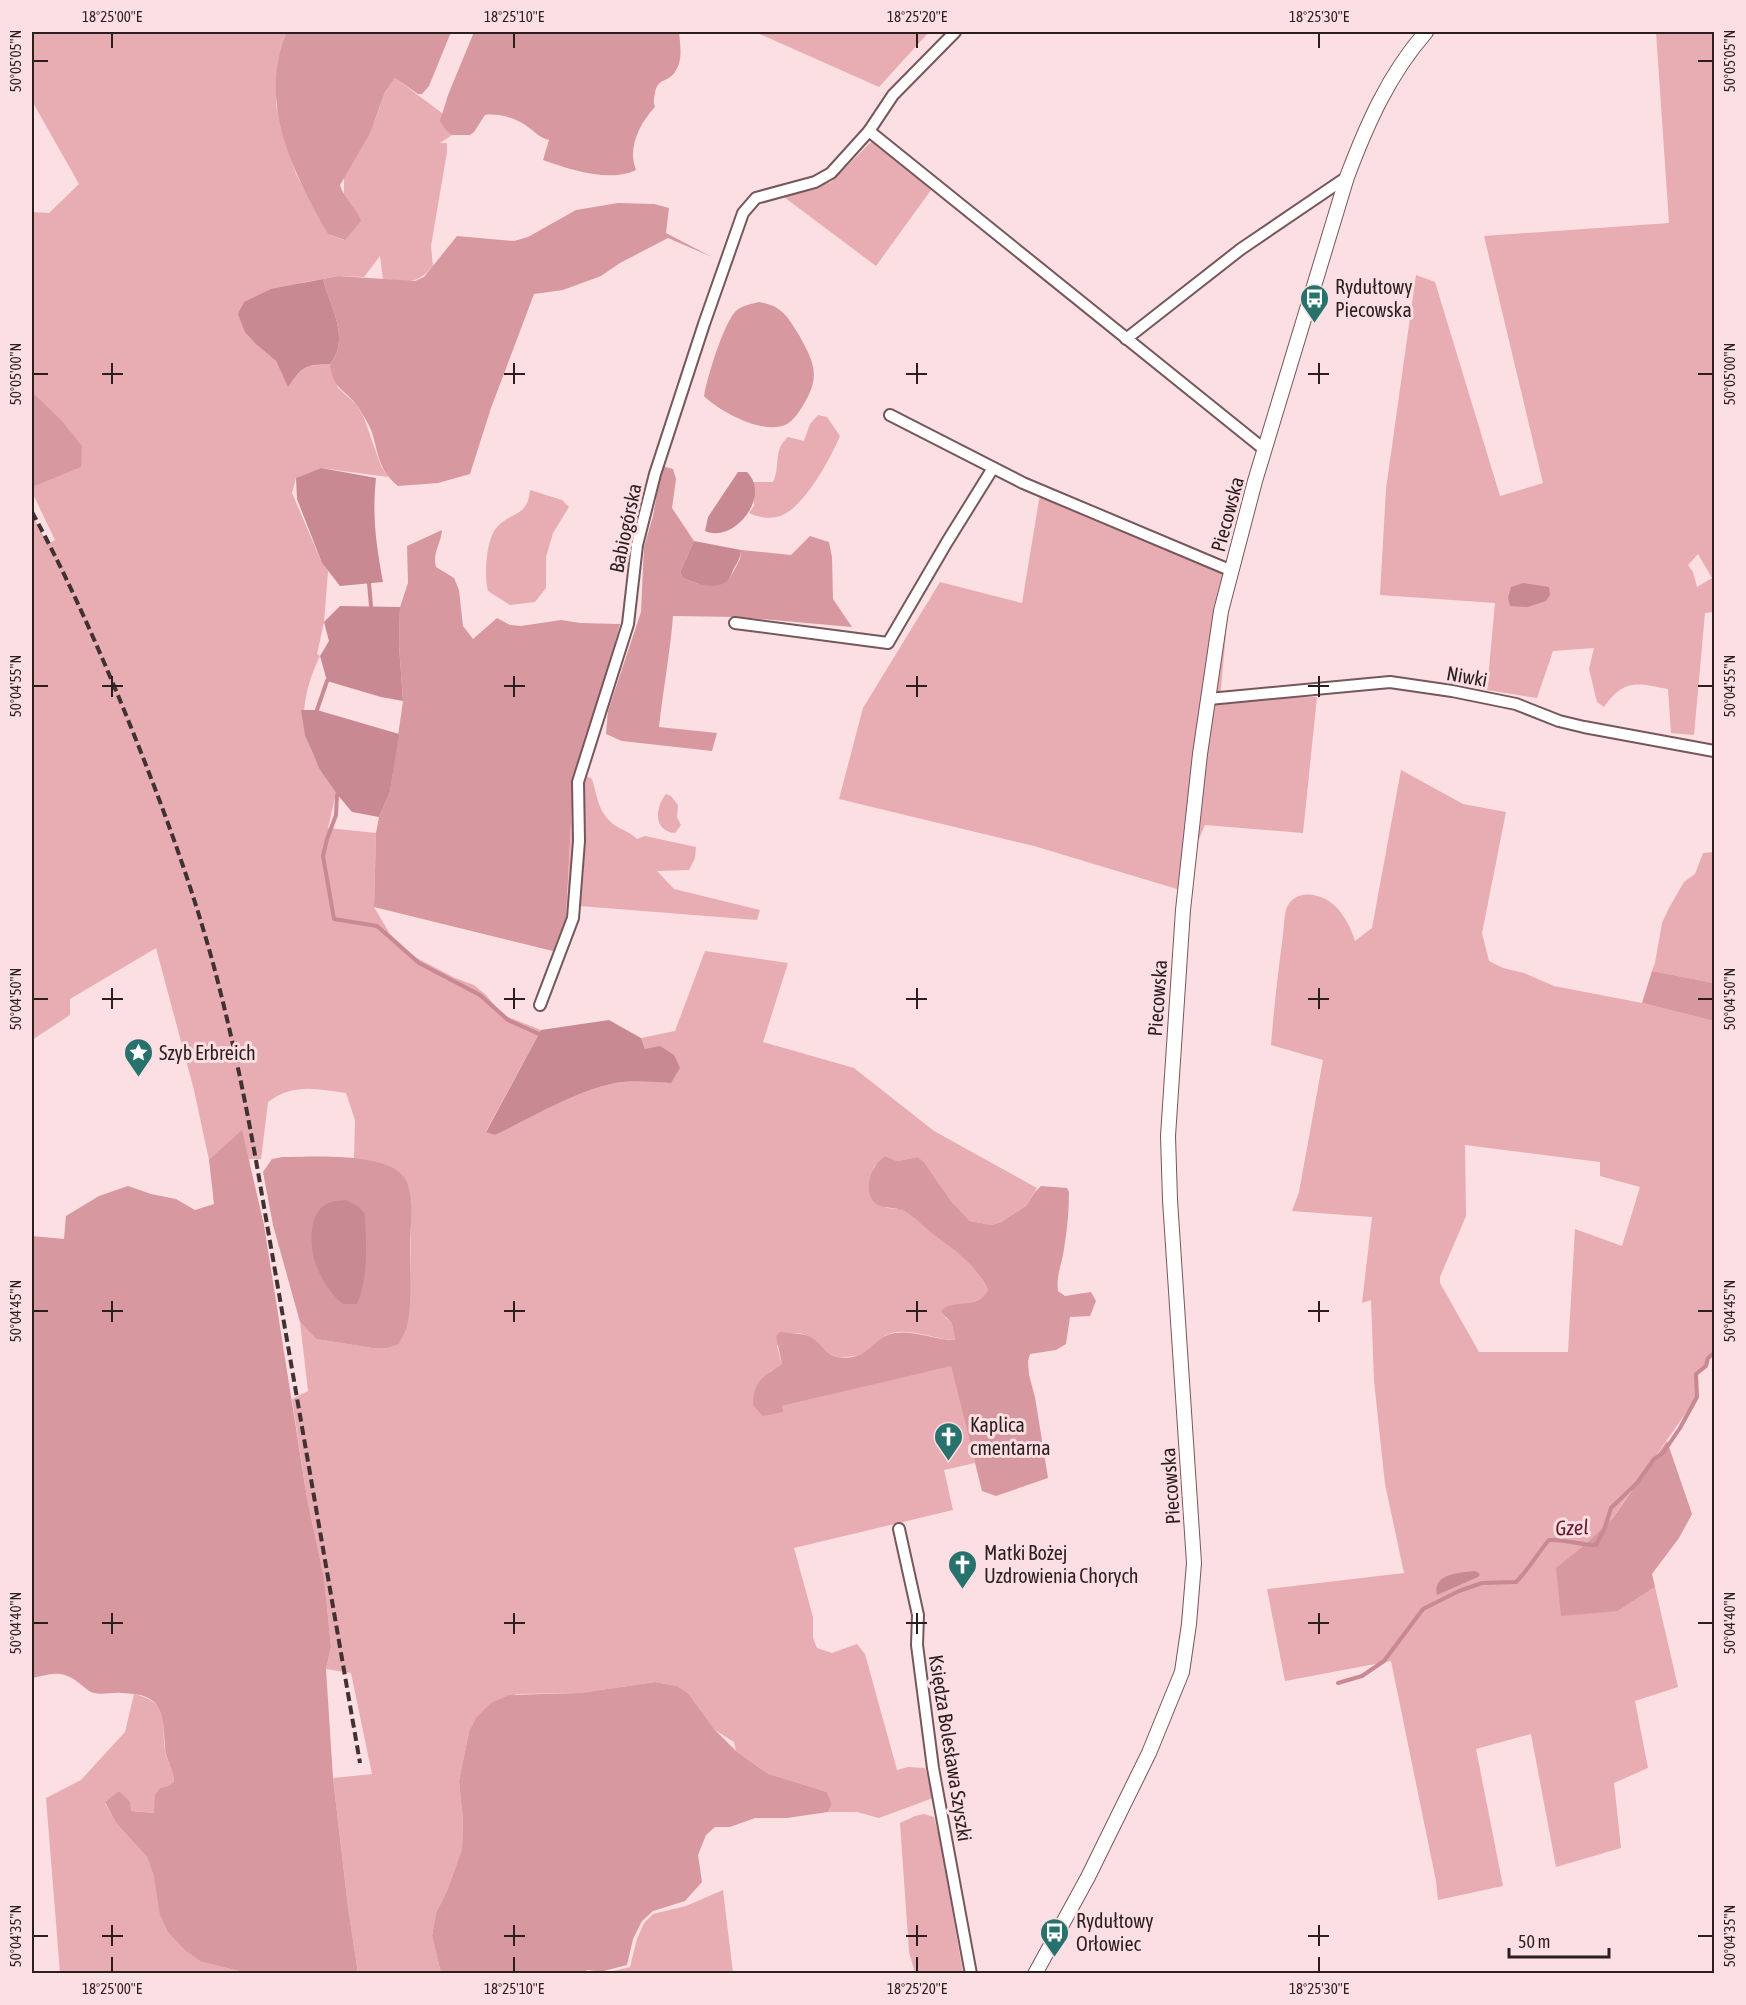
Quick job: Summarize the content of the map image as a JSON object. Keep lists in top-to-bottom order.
{
  "streets": {
    "street": [
      "Piecowska",
      "Babiogórska",
      "Niwki",
      "Księdza Bolesława Szyszki"
    ]
  },
  "crossings": [
    ["Piecowska", "Niwki"]
  ],
  "water": ["Gzel"],
  "places": {
    "bus stop": ["Rydułtowy Piecowska", "Rydułtowy Orłowiec"],
    "place": ["Szyb Erbreich"],
    "church": ["Kaplica cmentarna", "Matki Bożej Uzdrowienia Chorych"]
  },
  "scale_bar": "50 m",
  "coordinates": [
    "18°25'00\"E",
    "18°25'10\"E",
    "18°25'20\"E",
    "18°25'30\"E",
    "50°05'05\"N",
    "50°05'00\"N",
    "50°04'55\"N",
    "50°04'50\"N",
    "50°04'45\"N",
    "50°04'40\"N",
    "50°04'35\"N"
  ]
}
